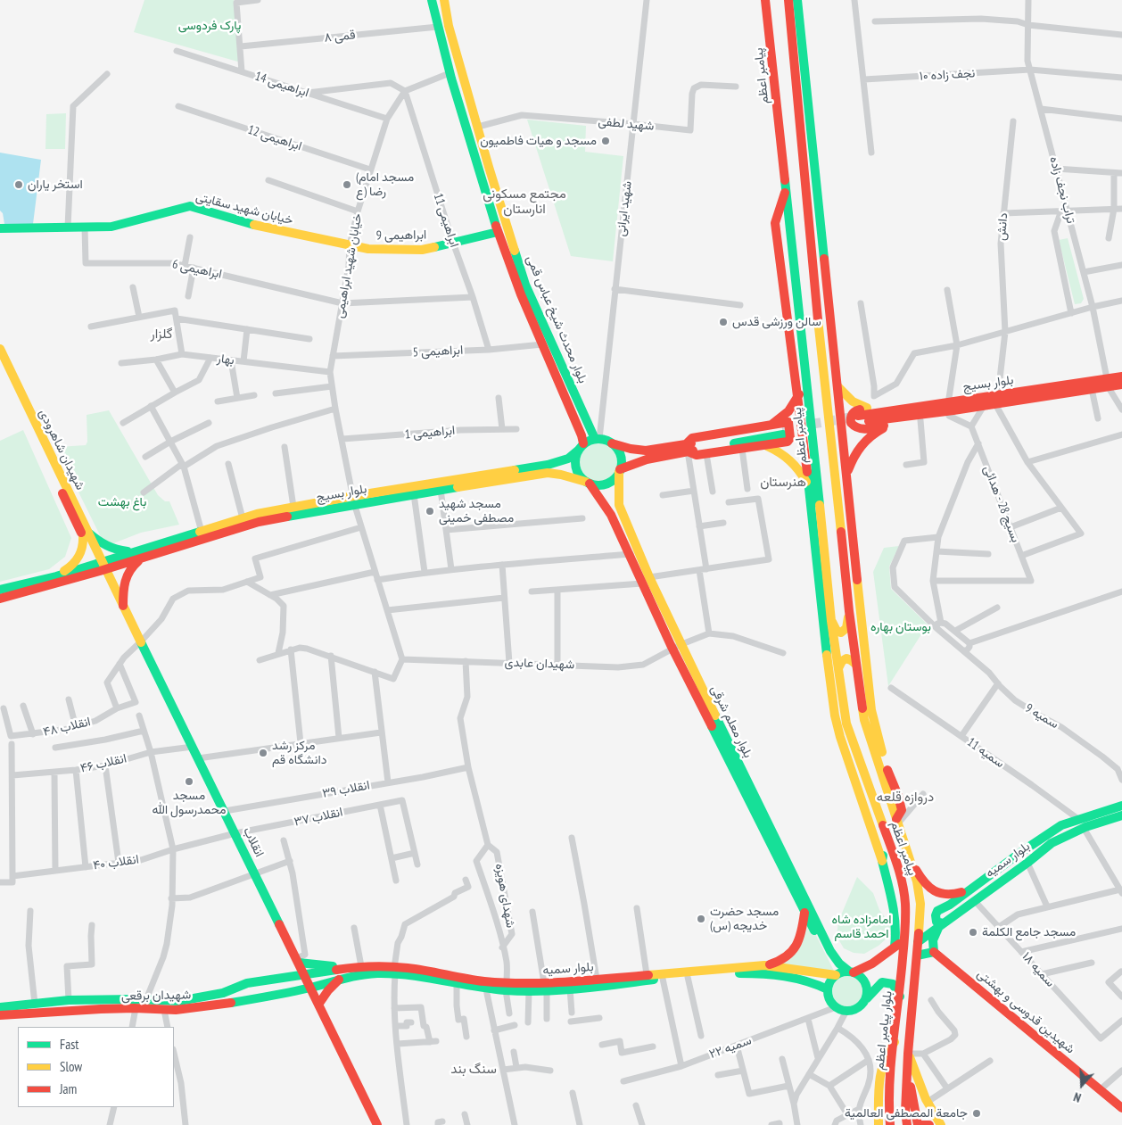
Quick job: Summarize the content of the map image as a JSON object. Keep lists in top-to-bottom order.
{
  "streets": {
    "main road": [
      "پیامبر اعظم",
      "خیابان شهید سقایتی",
      "ابراهیمی 9",
      "بلوار محدث شیخ عباس قمی",
      "بلوار بسیج",
      "شهیدان شاهرودی",
      "بلوار معلم شرقی",
      "انقلاب",
      "بلوار سمیه",
      "شهیدان برقعی",
      "شهیدین قدوسی و بهشتی",
      "بلوار پیامبر اعظم"
    ],
    "street": [
      "قمی ۸",
      "نجف زاده ۱۰",
      "ابراهیمی 14",
      "شهید لطفی",
      "ابراهیمی 12",
      "تراب نجف زاده",
      "شهید ایرانی",
      "ابراهیمی 11",
      "دانش",
      "خیابان شهید ابراهیمی",
      "ابراهیمی 6",
      "ابراهیمی 5",
      "بهار",
      "ابراهیمی 1",
      "بسیج 28 - هدائی",
      "شهیدان عابدی",
      "سمیه 9",
      "انقلاب ۴۸",
      "سمیه 11",
      "انقلاب ۴۶",
      "انقلاب ۳۹",
      "انقلاب ۳۷",
      "انقلاب ۴۰",
      "شهدای هویزه",
      "سمیه ۱۸",
      "سمیه ۲۲"
    ]
  },
  "crossings": [
    ["نجف زاده ۱۰", "تراب نجف زاده"],
    ["پیامبر اعظم", "بلوار سمیه"],
    ["پیامبر اعظم", "بلوار پیامبر اعظم"],
    ["ابراهیمی 14", "خیابان شهید ابراهیمی"],
    ["شهید لطفی", "شهید ایرانی"],
    ["شهید لطفی", "بلوار محدث شیخ عباس قمی"],
    ["ابراهیمی 12", "خیابان شهید ابراهیمی"],
    ["تراب نجف زاده", "بلوار بسیج"],
    ["خیابان شهید سقایتی", "ابراهیمی 9"],
    ["خیابان شهید سقایتی", "خیابان شهید ابراهیمی"],
    ["خیابان شهید سقایتی", "ابراهیمی 6"],
    ["شهید ایرانی", "بلوار محدث شیخ عباس قمی"],
    ["شهید ایرانی", "بلوار بسیج"],
    ["شهید ایرانی", "بلوار معلم شرقی"],
    ["ابراهیمی 11", "ابراهیمی 9"],
    ["ابراهیمی 11", "خیابان شهید ابراهیمی"],
    ["ابراهیمی 11", "ابراهیمی 6"],
    ["ابراهیمی 11", "ابراهیمی 5"],
    ["دانش", "بلوار بسیج"],
    ["ابراهیمی 9", "خیابان شهید ابراهیمی"],
    ["خیابان شهید ابراهیمی", "ابراهیمی 6"],
    ["خیابان شهید ابراهیمی", "ابراهیمی 5"],
    ["خیابان شهید ابراهیمی", "بهار"],
    ["خیابان شهید ابراهیمی", "بلوار بسیج"],
    ["خیابان شهید ابراهیمی", "ابراهیمی 1"],
    ["خیابان شهید ابراهیمی", "شهیدان عابدی"],
    ["بلوار محدث شیخ عباس قمی", "بلوار بسیج"],
    ["بلوار محدث شیخ عباس قمی", "بلوار معلم شرقی"],
    ["بلوار بسیج", "شهیدان شاهرودی"],
    ["بلوار بسیج", "بلوار معلم شرقی"],
    ["بلوار بسیج", "انقلاب"],
    ["شهیدان شاهرودی", "انقلاب"],
    ["شهیدان عابدی", "بلوار معلم شرقی"],
    ["شهیدان عابدی", "شهدای هویزه"],
    ["بلوار معلم شرقی", "بلوار سمیه"],
    ["بلوار معلم شرقی", "سمیه ۲۲"],
    ["سمیه 11", "بلوار سمیه"],
    ["انقلاب ۴۶", "انقلاب"],
    ["انقلاب ۳۹", "انقلاب"],
    ["انقلاب ۳۹", "شهدای هویزه"],
    ["انقلاب ۳۷", "انقلاب"],
    ["انقلاب ۳۷", "انقلاب ۴۰"],
    ["انقلاب", "بلوار سمیه"],
    ["انقلاب", "انقلاب ۴۰"],
    ["انقلاب", "شهیدان برقعی"],
    ["بلوار سمیه", "سمیه ۱۸"],
    ["بلوار سمیه", "شهیدان برقعی"],
    ["بلوار سمیه", "سمیه ۲۲"]
  ],
  "districts": [
    "مجتمع مسکونی انارستان",
    "گلزار",
    "هنرستان",
    "دروازه قلعه",
    "سنگ بند"
  ],
  "parks": [
    "پارک فردوسی",
    "باغ بهشت",
    "بوستان بهاره",
    "امامزاده شاه احمد قاسم"
  ],
  "places": [
    "مسجد و هیات فاطمیون",
    "استخر یاران",
    "(مسجد امام رضا (ع",
    "سالن ورزشی قدس",
    "مسجد شهید مصطفی خمینی",
    "مرکز رشد دانشگاه قم",
    "مسجد محمدرسول الله",
    "مسجد حضرت خدیجه (س)",
    "مسجد جامع الکلمة",
    "جامعة المصطفی العالمیة"
  ],
  "legend": ["Fast", "Slow", "Jam"],
  "north": "bottom"
}
